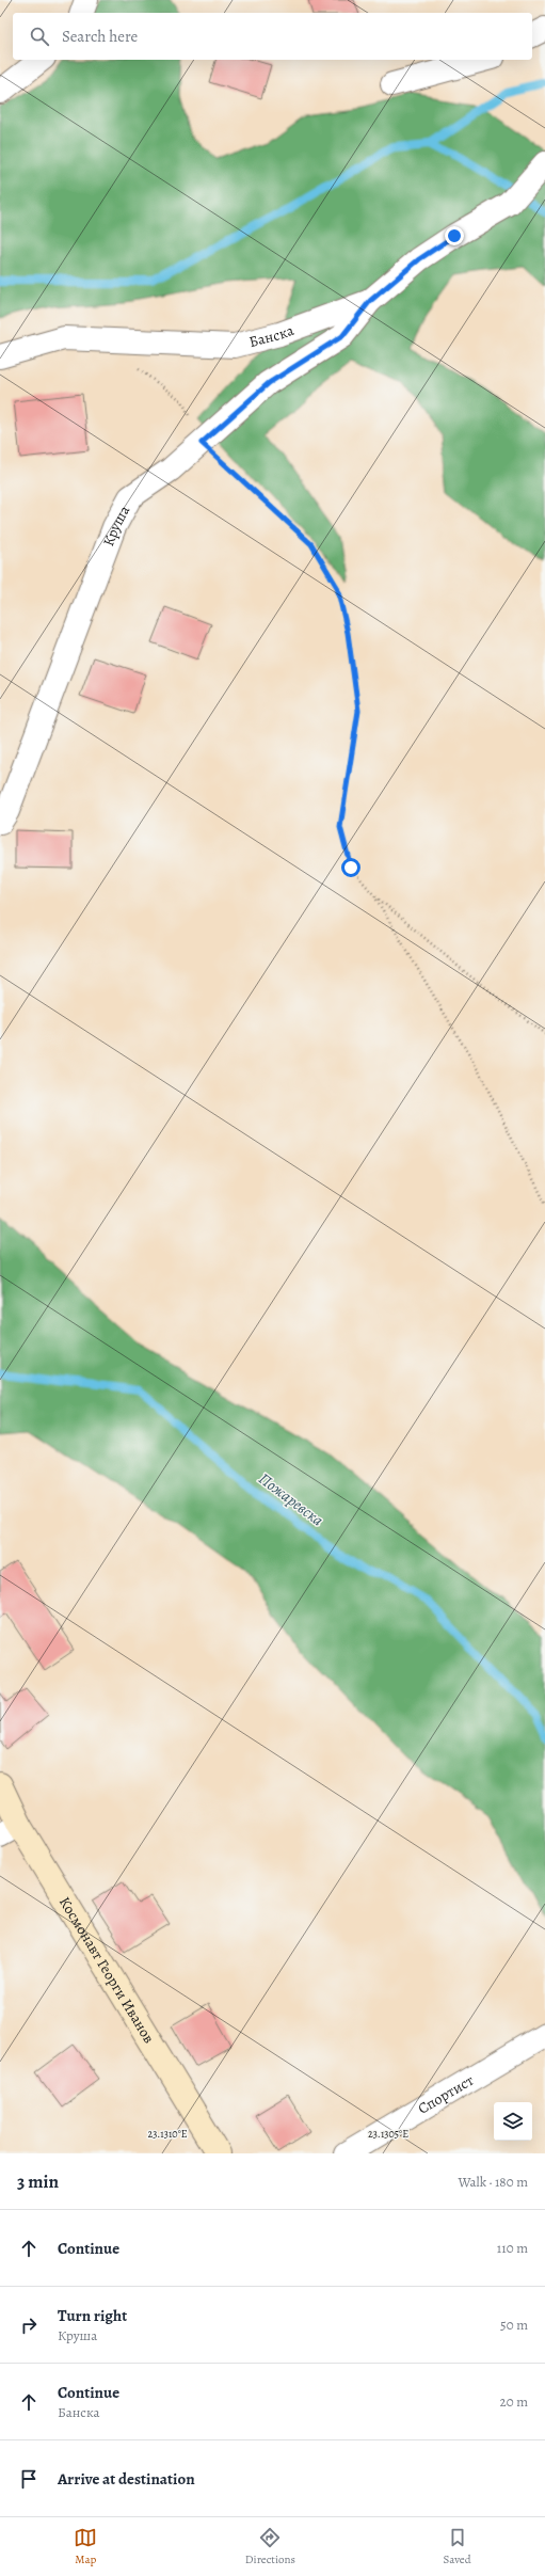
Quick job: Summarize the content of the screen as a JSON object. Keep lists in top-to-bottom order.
{
  "streets": {
    "street": [
      "Банска",
      "Круша",
      "Космонавт Георги Иванов",
      "Спортист"
    ]
  },
  "crossings": [
    ["Банска", "Круша"]
  ],
  "water": ["Пожаревска"],
  "page": {
    "search": "Search here",
    "heading": ["3 min", "Walk · 180 m"],
    "list": [
      ["Continue", "110 m"],
      ["Turn right", "Круша", "50 m"],
      ["Continue", "Банска", "20 m"],
      "Arrive at destination"
    ],
    "nav": ["Map", "Directions", "Saved"]
  },
  "coordinates": ["23.1310°E", "23.1305°E"]
}
